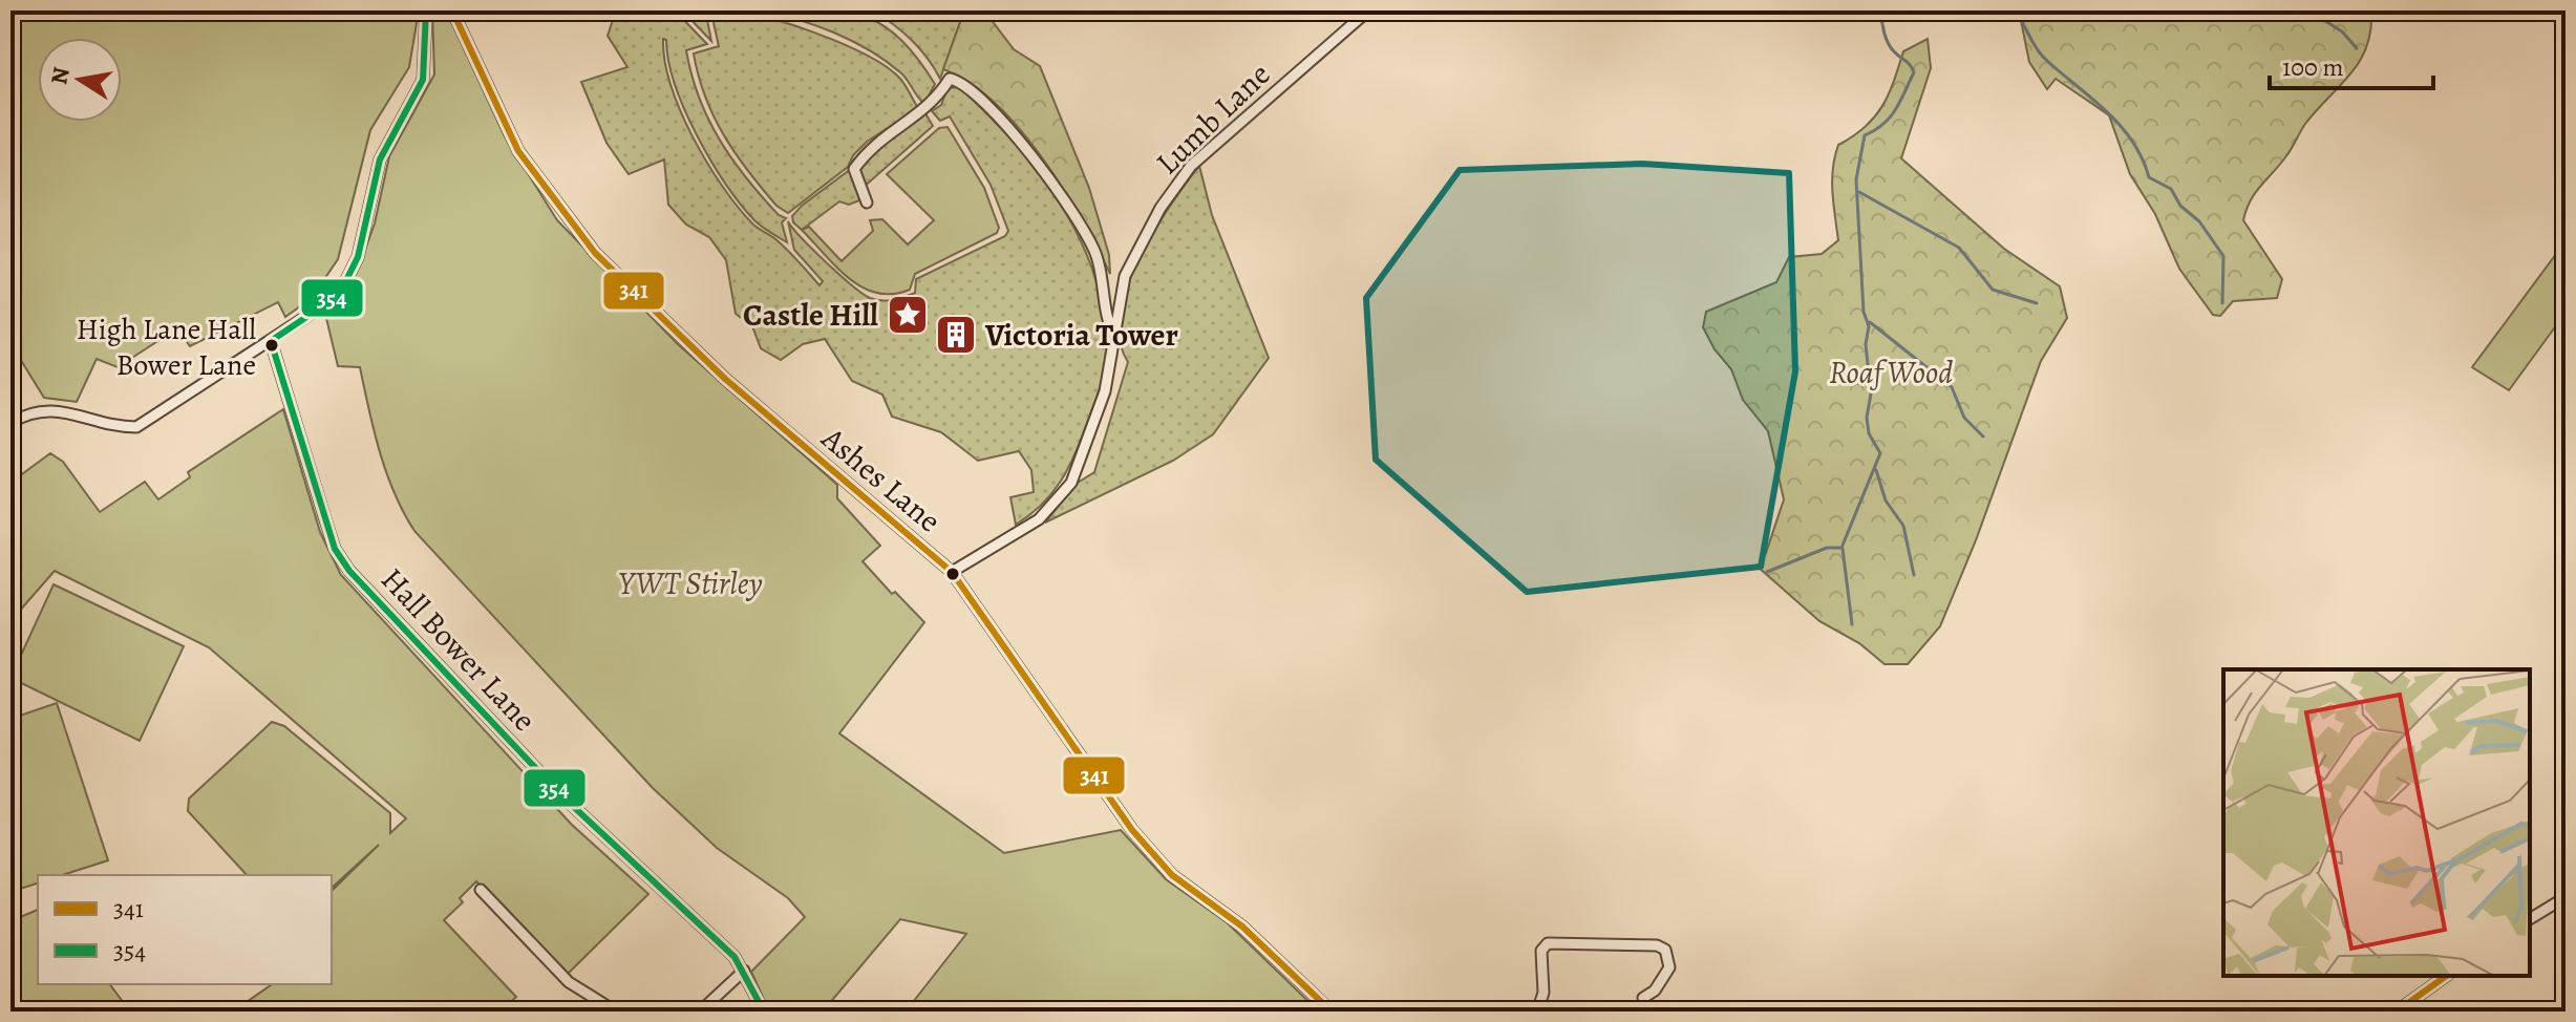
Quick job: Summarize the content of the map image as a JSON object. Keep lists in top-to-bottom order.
{
  "streets": {
    "street": ["Lumb Lane", "Ashes Lane", "Hall Bower Lane"]
  },
  "crossings": [
    ["Lumb Lane", "Ashes Lane"]
  ],
  "parks": ["Roaf Wood", "YWT Stirley"],
  "places": {
    "place": ["Castle Hill"],
    "building": ["Victoria Tower"],
    "other": ["High Lane Hall Bower Lane"]
  },
  "lines": ["transit line 341", "transit line 354"],
  "legend": ["341", "354"],
  "scale_bar": "100 m",
  "north": "left"
}
